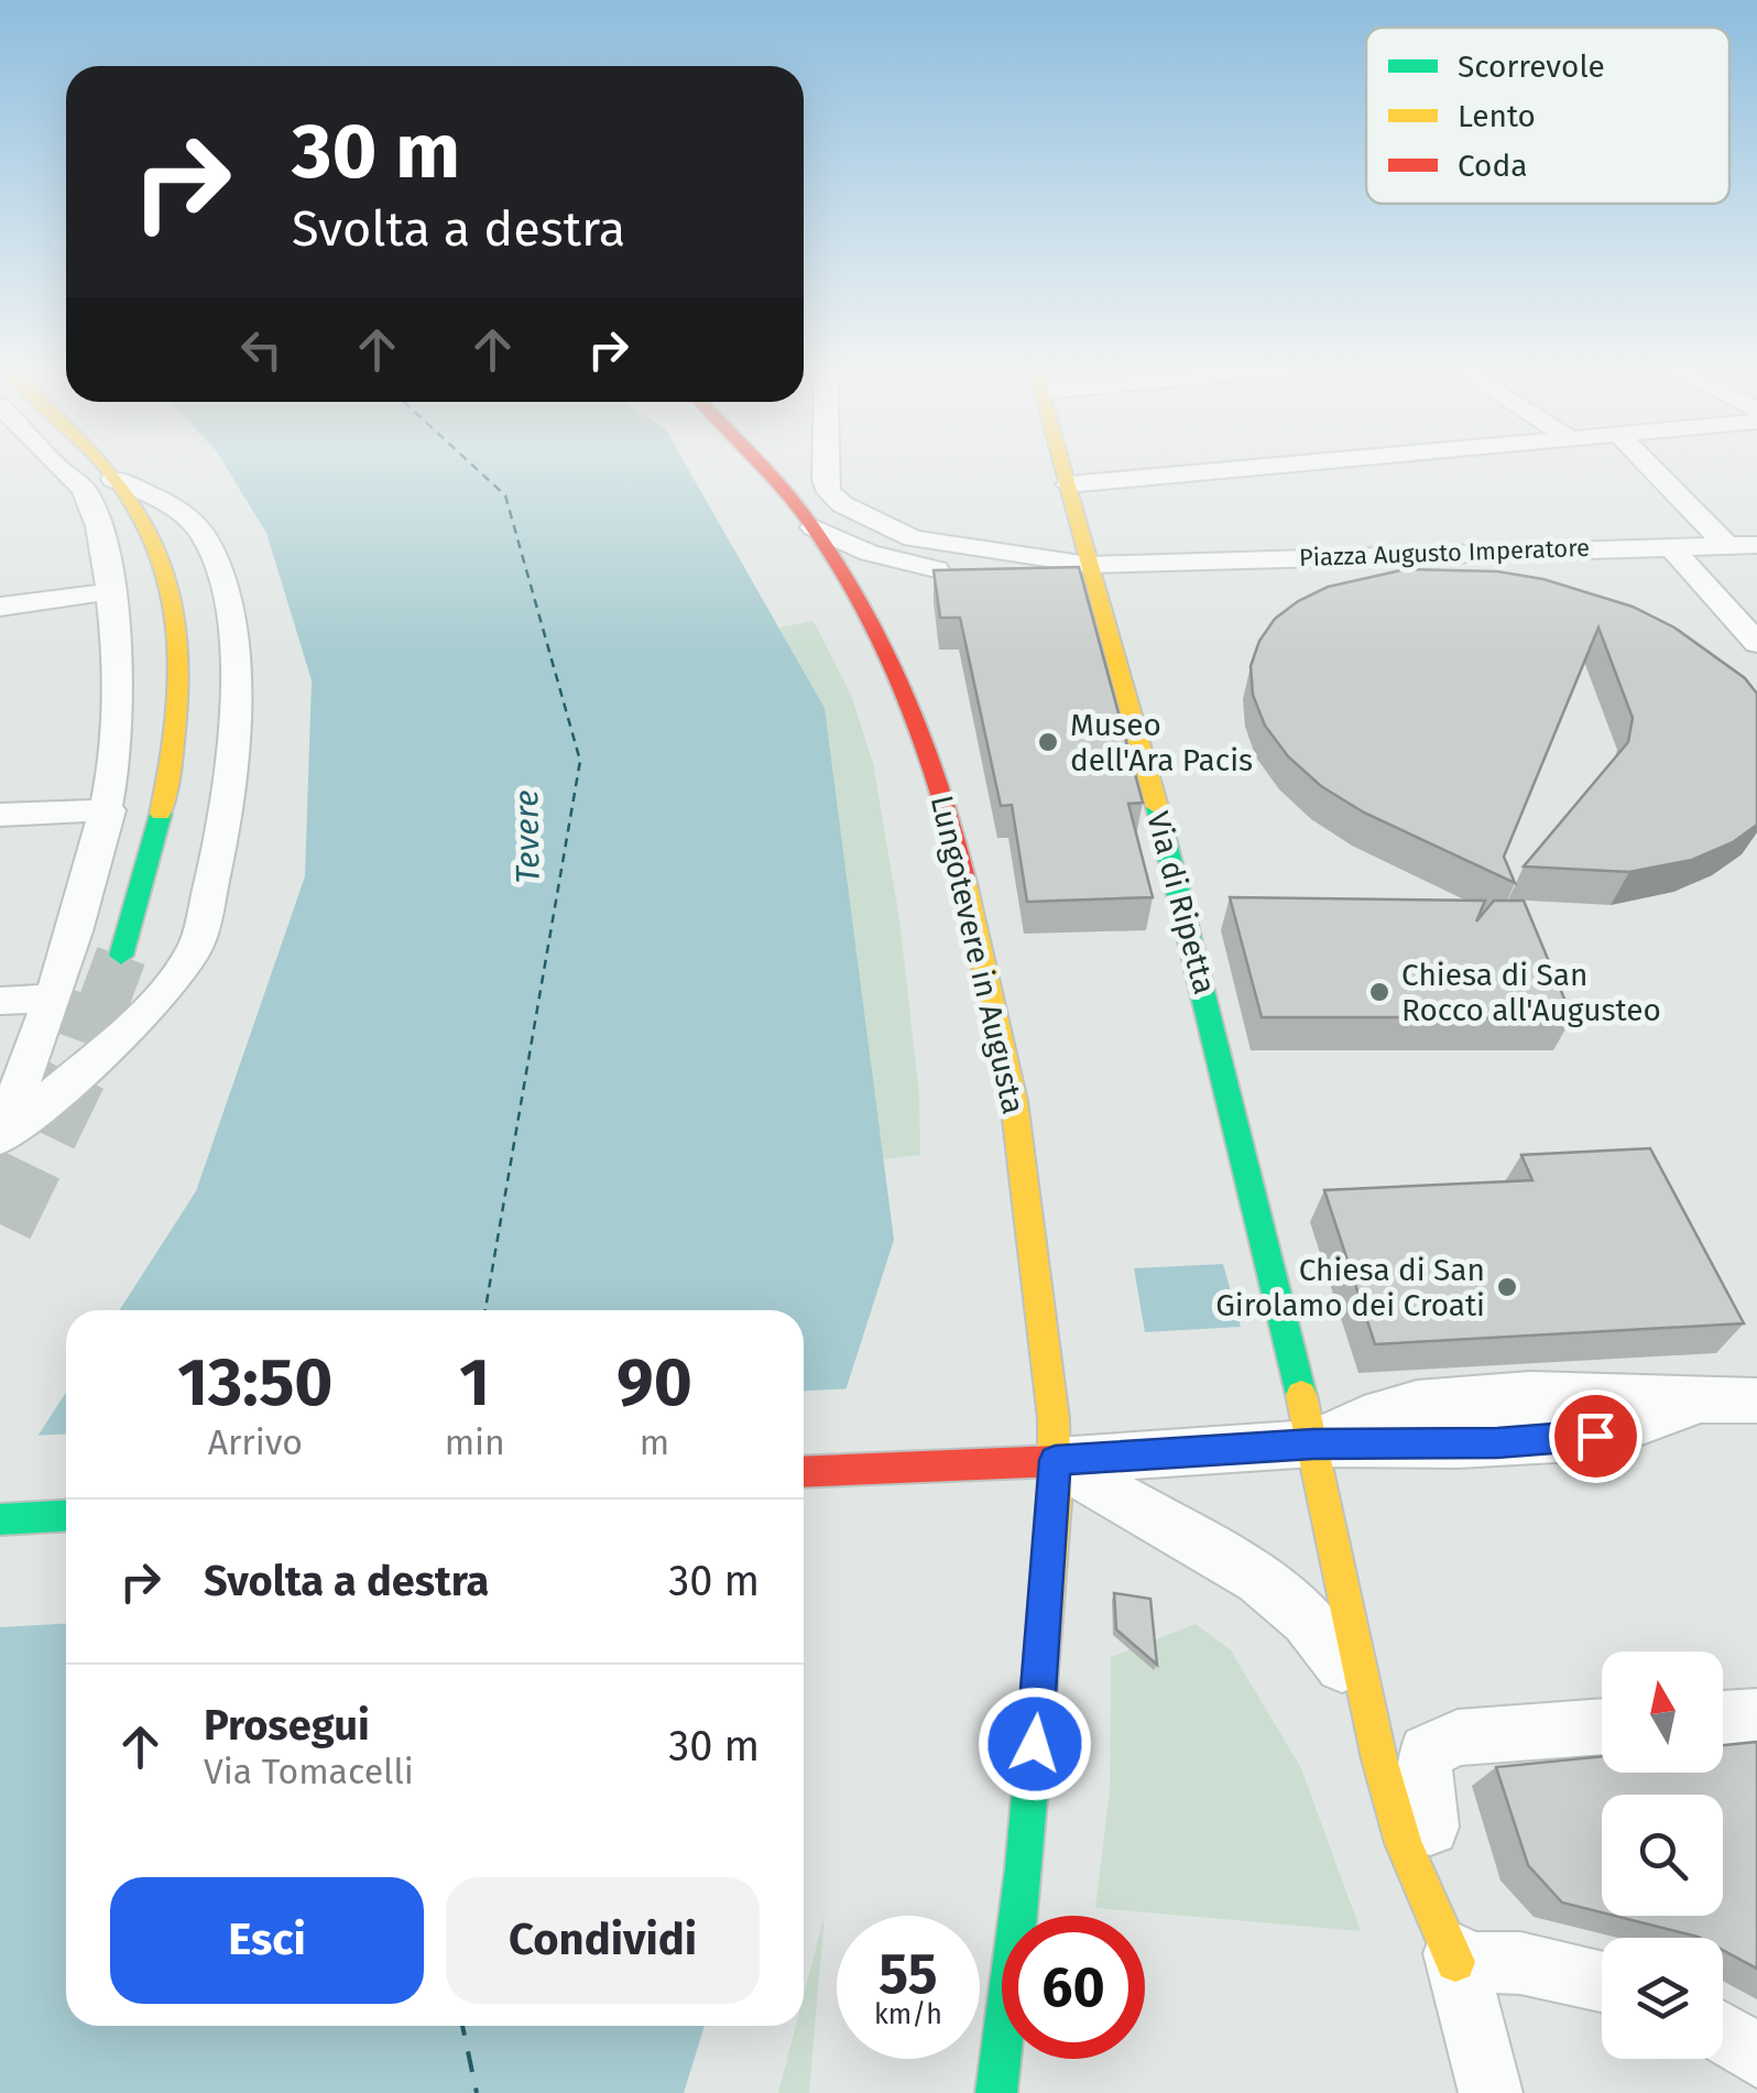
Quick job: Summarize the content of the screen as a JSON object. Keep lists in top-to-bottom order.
{
  "streets": {
    "main road": ["Via di Ripetta", "Lungotevere in Augusta"],
    "street": ["Piazza Augusto Imperatore"]
  },
  "crossings": [
    ["Piazza Augusto Imperatore", "Via di Ripetta"]
  ],
  "water": ["Tevere"],
  "places": ["Museo dell'Ara Pacis", "Chiesa di San Rocco all'Augusteo", "Chiesa di San Girolamo dei Croati"],
  "legend": ["Scorrevole", "Lento", "Coda"],
  "north": "top",
  "page": {
    "turn": ["30 m", "Svolta a destra"],
    "eta": [
      "13:50",
      "Arrivo",
      "1",
      "min",
      "90",
      "m"
    ],
    "list": [
      {
        "name": "Svolta a destra",
        "value": "30 m"
      },
      {
        "name": "Prosegui",
        "note": "Via Tomacelli",
        "value": "30 m"
      }
    ],
    "buttons": ["Esci", "Condividi"],
    "speed": "55 km/h",
    "limit": "60"
  }
}
